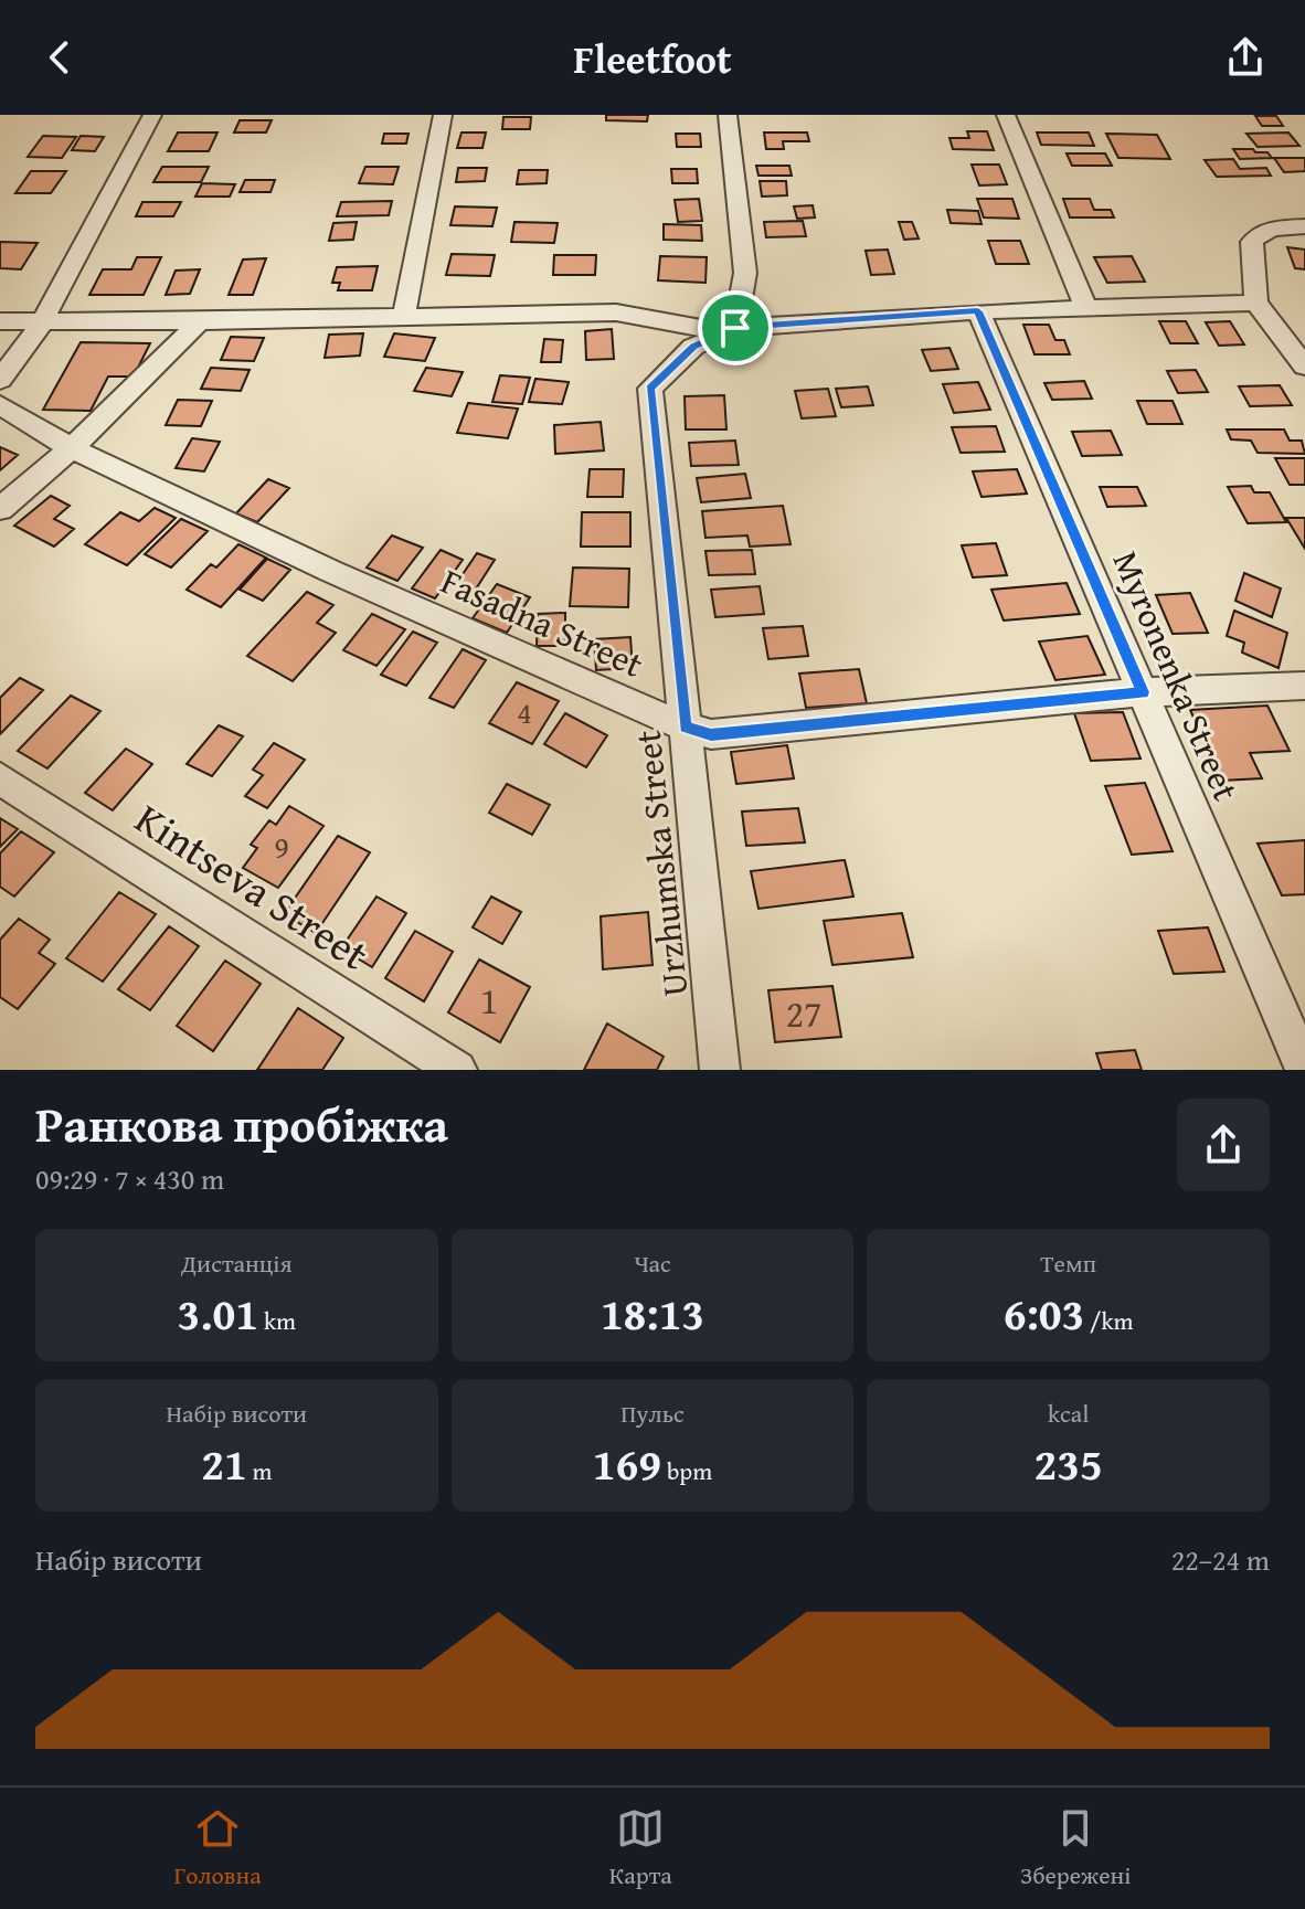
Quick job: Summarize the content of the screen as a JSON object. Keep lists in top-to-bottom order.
{
  "streets": {
    "street": [
      "Fasadna Street",
      "Myronenka Street",
      "Urzhumska Street",
      "Kintseva Street"
    ]
  },
  "crossings": [
    ["Fasadna Street", "Myronenka Street"],
    ["Fasadna Street", "Urzhumska Street"]
  ],
  "house_numbers": [
    "4",
    "9",
    "1",
    "27"
  ],
  "page": {
    "header": "Fleetfoot",
    "heading": ["Ранкова пробіжка", "09:29 · 7 × 430 m"],
    "stats": [
      ["Дистанція", "3.01 km"],
      ["Час", "18:13"],
      ["Темп", "6:03 /km"],
      ["Набір висоти", "21 m"],
      ["Пульс", "169 bpm"],
      ["kcal", "235"]
    ],
    "chart": ["Набір висоти", "22–24 m"],
    "tabs": ["Головна", "Карта", "Збережені"]
  }
}
